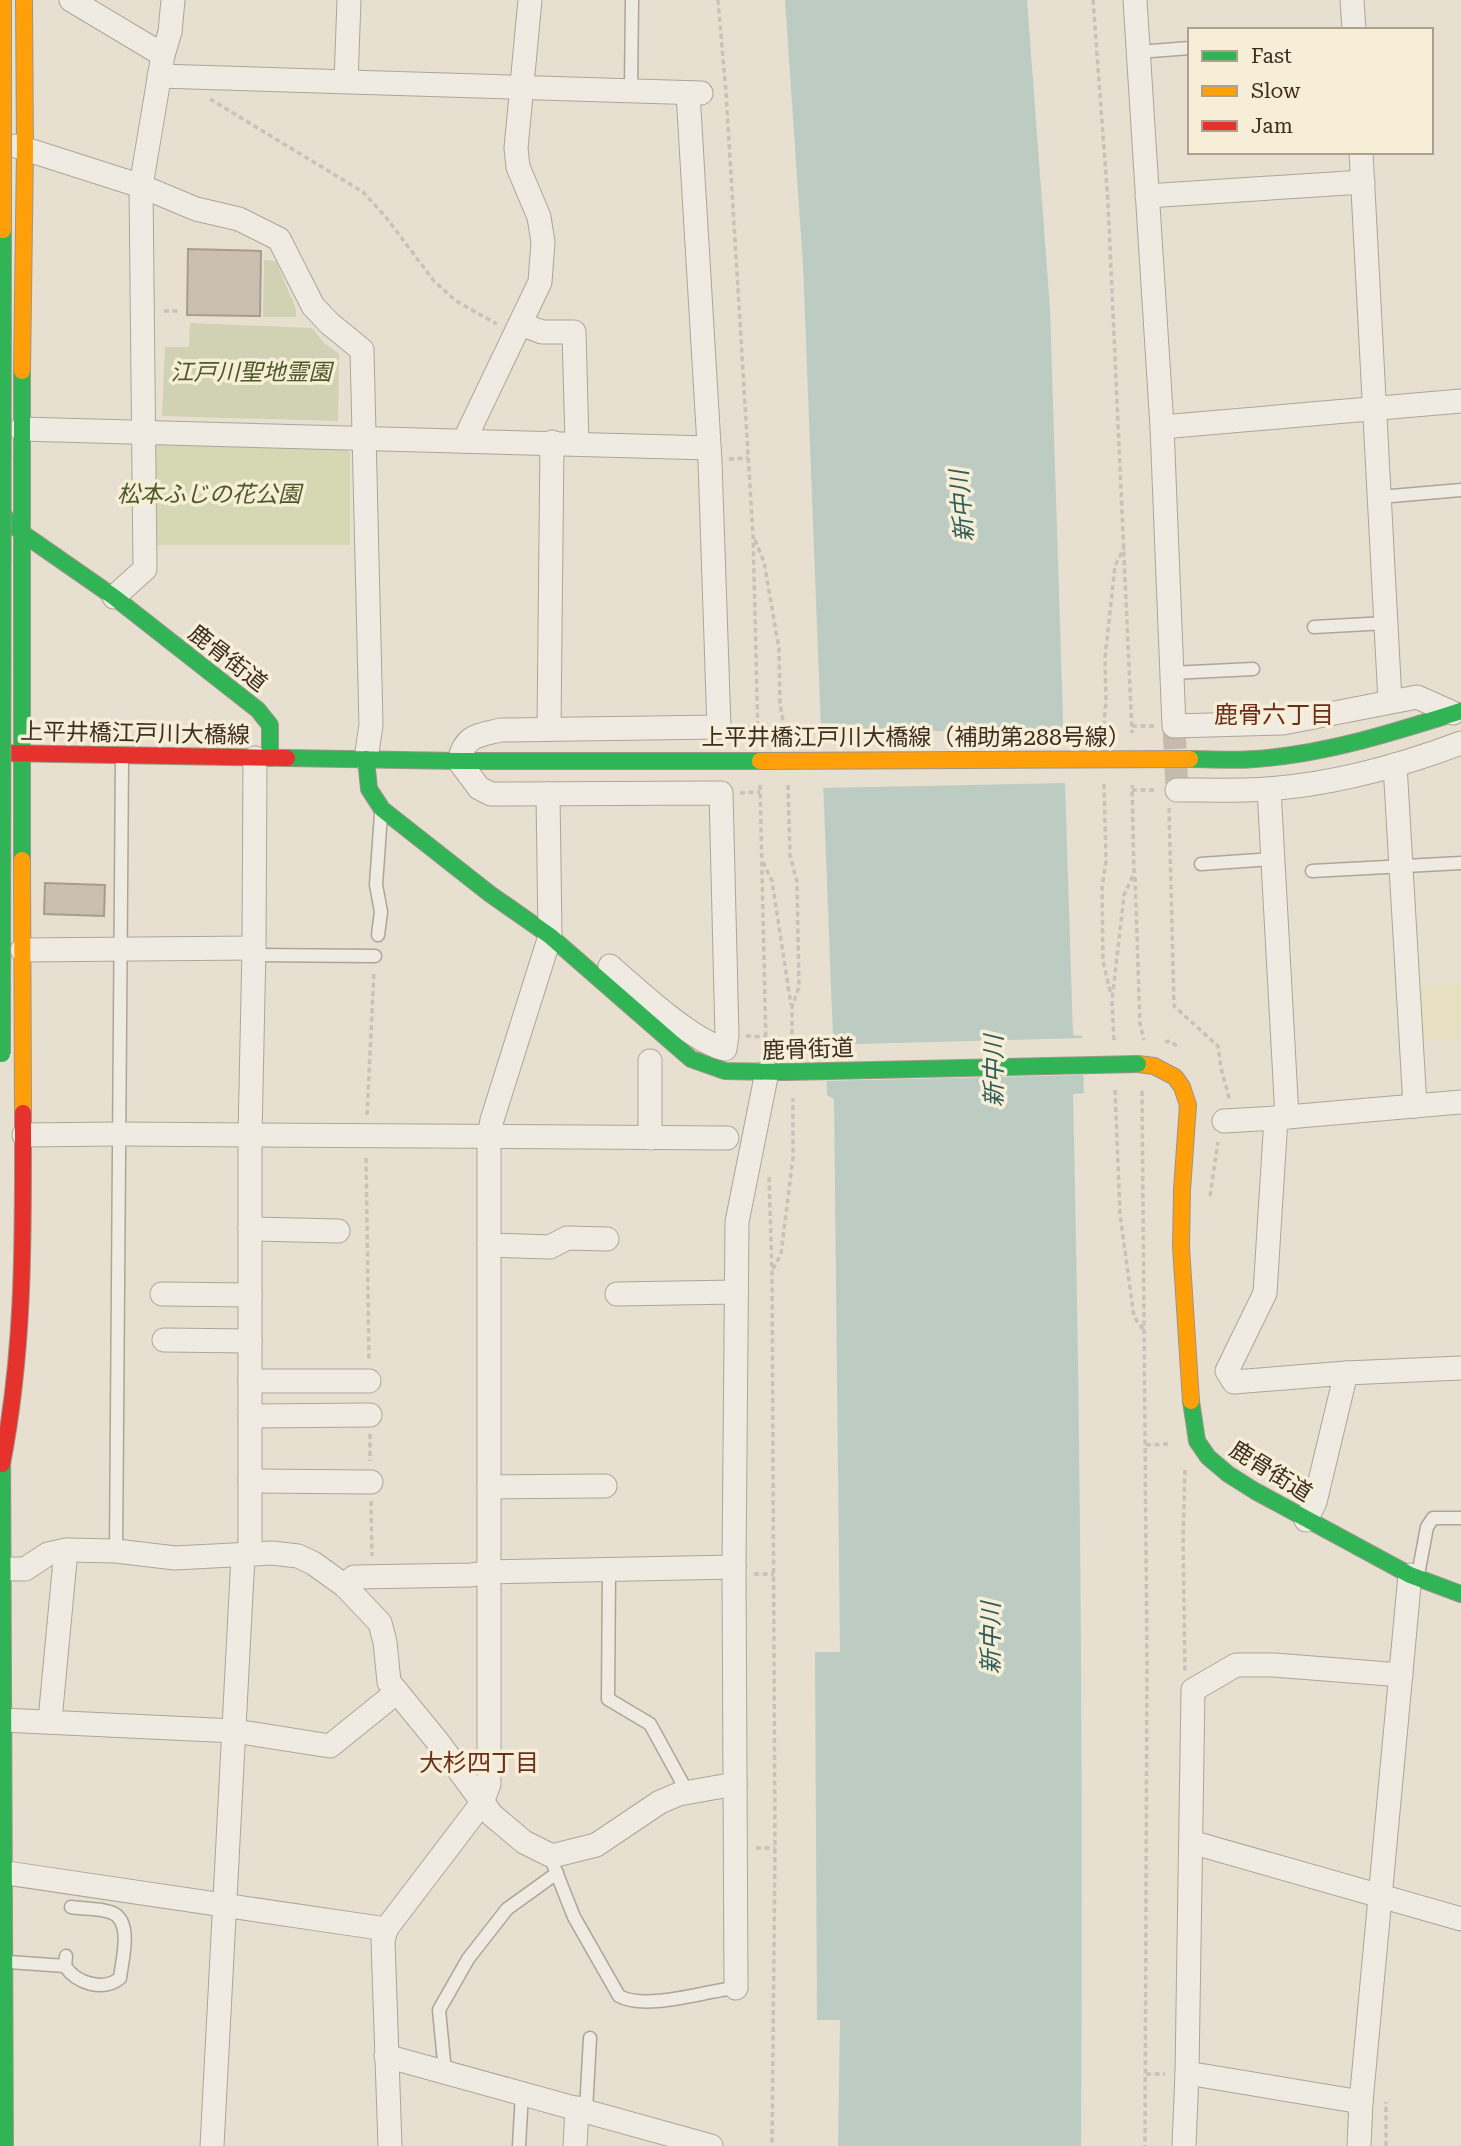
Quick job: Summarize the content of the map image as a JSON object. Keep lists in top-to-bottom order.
{
  "streets": {
    "street": ["鹿骨街道", "上平井橋江戸川大橋線", "上平井橋江戸川大橋線（補助第288号線）"]
  },
  "crossings": [
    ["鹿骨街道", "上平井橋江戸川大橋線"],
    ["鹿骨街道", "上平井橋江戸川大橋線（補助第288号線）"]
  ],
  "districts": ["鹿骨六丁目", "大杉四丁目"],
  "water": ["新中川"],
  "parks": ["江戸川聖地霊園", "松本ふじの花公園"],
  "legend": ["Fast", "Slow", "Jam"]
}
